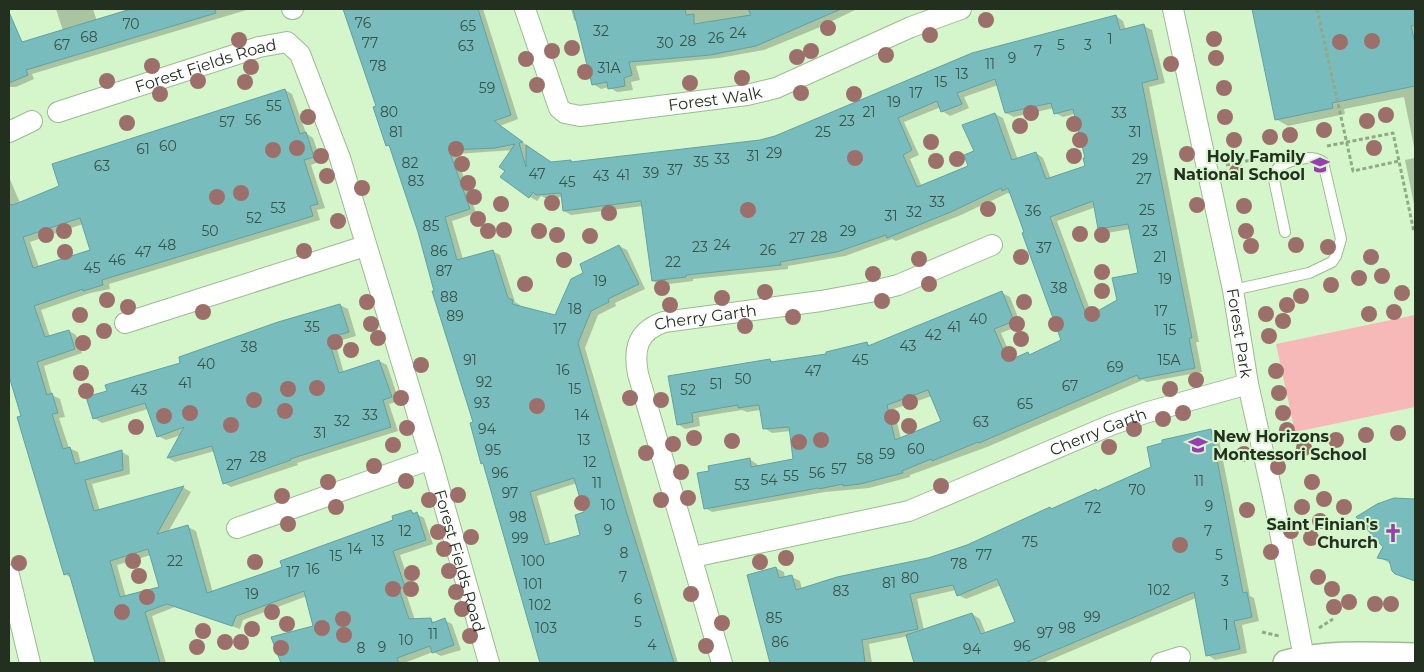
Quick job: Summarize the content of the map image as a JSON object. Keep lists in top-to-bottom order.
{
  "streets": {
    "street": [
      "Forest Fields Road",
      "Forest Walk",
      "Cherry Garth",
      "Forest Park"
    ]
  },
  "crossings": [
    ["Cherry Garth", "Forest Park"]
  ],
  "places": {
    "school or university": ["Holy Family National School", "New Horizons Montessori School"],
    "church": ["Saint Finian's Church"]
  },
  "house_numbers": [
    "76",
    "70",
    "65",
    "32",
    "24",
    "68",
    "26",
    "1",
    "28",
    "77",
    "30",
    "67",
    "5",
    "3",
    "63",
    "7",
    "9",
    "11",
    "78",
    "31A",
    "13",
    "15",
    "59",
    "17",
    "19",
    "55",
    "80",
    "21",
    "33",
    "56",
    "23",
    "57",
    "81",
    "25",
    "31",
    "60",
    "61",
    "29",
    "31",
    "33",
    "29",
    "35",
    "82",
    "63",
    "37",
    "39",
    "47",
    "41",
    "43",
    "27",
    "83",
    "45",
    "33",
    "53",
    "25",
    "36",
    "32",
    "31",
    "52",
    "85",
    "50",
    "29",
    "23",
    "28",
    "27",
    "48",
    "24",
    "23",
    "37",
    "26",
    "86",
    "47",
    "21",
    "46",
    "22",
    "45",
    "87",
    "19",
    "19",
    "38",
    "88",
    "18",
    "17",
    "89",
    "40",
    "35",
    "41",
    "17",
    "15",
    "42",
    "43",
    "38",
    "91",
    "45",
    "15A",
    "40",
    "69",
    "16",
    "47",
    "50",
    "92",
    "41",
    "51",
    "67",
    "15",
    "43",
    "52",
    "93",
    "65",
    "33",
    "14",
    "32",
    "63",
    "94",
    "31",
    "13",
    "60",
    "95",
    "59",
    "28",
    "58",
    "12",
    "27",
    "57",
    "96",
    "56",
    "55",
    "54",
    "11",
    "11",
    "53",
    "70",
    "97",
    "10",
    "9",
    "72",
    "98",
    "9",
    "12",
    "7",
    "99",
    "13",
    "75",
    "14",
    "8",
    "77",
    "5",
    "15",
    "22",
    "100",
    "78",
    "16",
    "17",
    "7",
    "80",
    "3",
    "81",
    "101",
    "102",
    "83",
    "19",
    "6",
    "102",
    "99",
    "85",
    "5",
    "1",
    "103",
    "98",
    "97",
    "11",
    "10",
    "86",
    "4",
    "96",
    "9",
    "8",
    "94"
  ]
}
